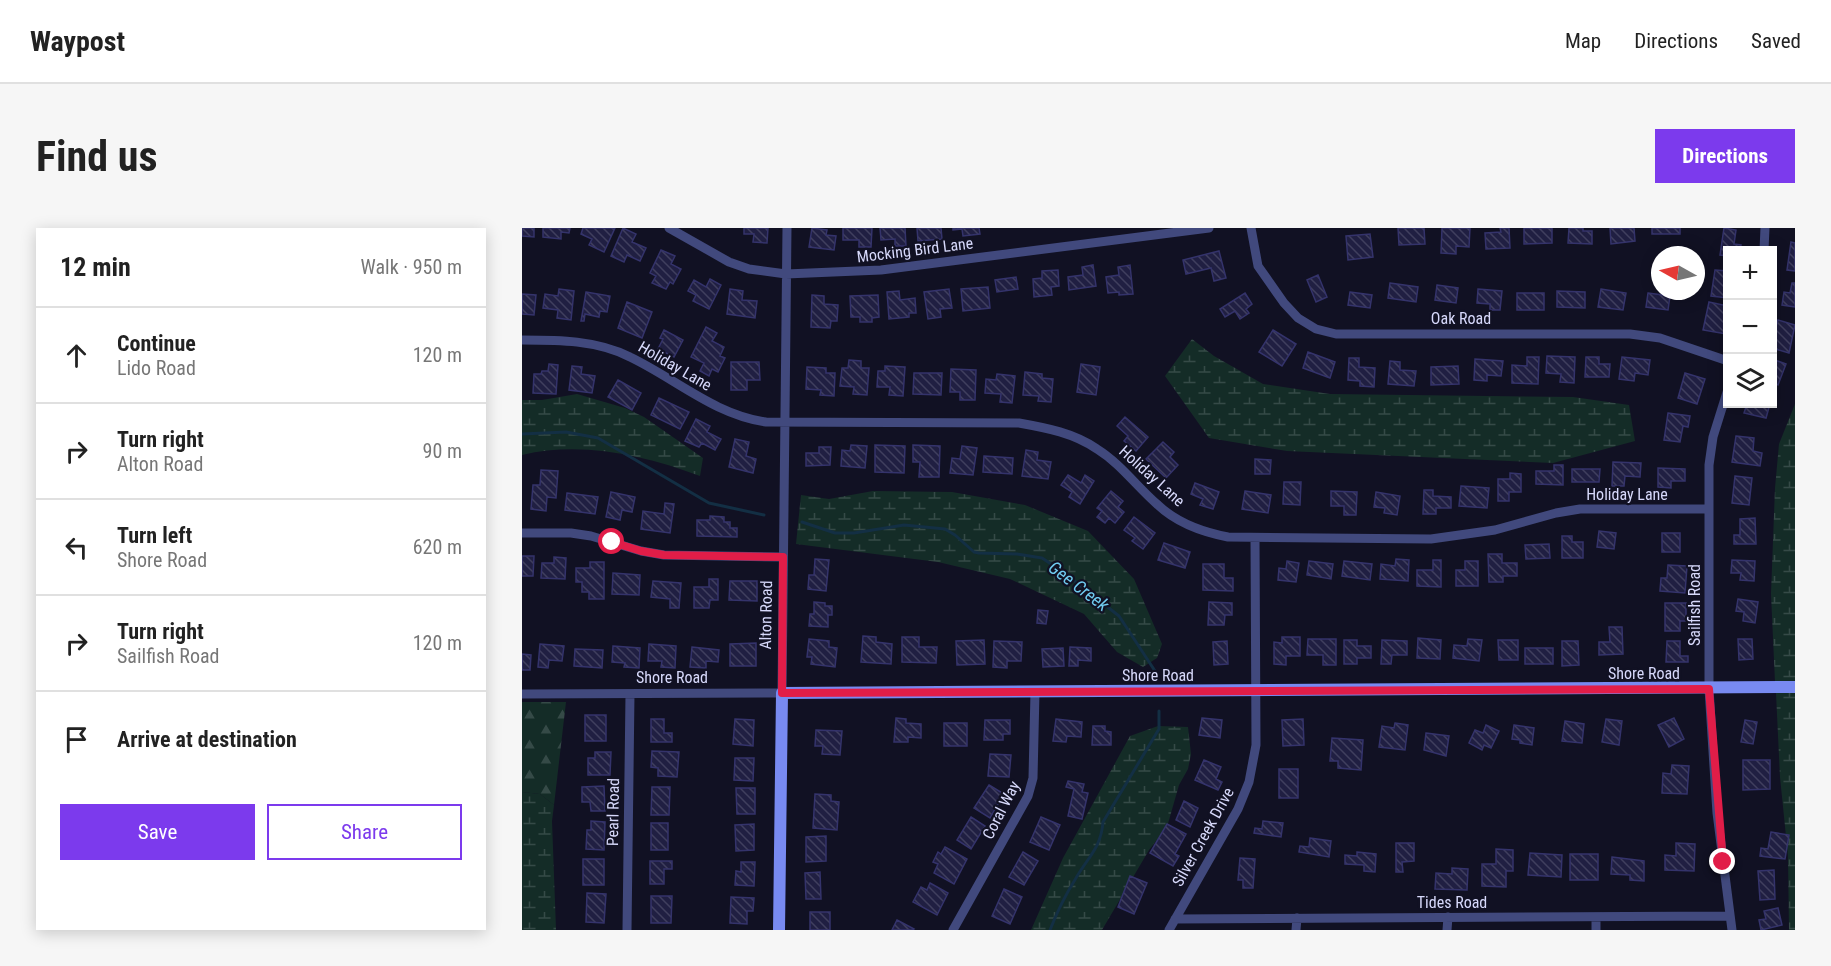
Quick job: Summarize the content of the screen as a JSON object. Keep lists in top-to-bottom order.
{
  "streets": {
    "street": [
      "Mocking Bird Lane",
      "Oak Road",
      "Holiday Lane",
      "Sailfish Road",
      "Alton Road",
      "Shore Road",
      "Coral Way",
      "Pearl Road",
      "Silver Creek Drive",
      "Tides Road"
    ]
  },
  "crossings": [
    ["Mocking Bird Lane", "Alton Road"],
    ["Holiday Lane", "Sailfish Road"],
    ["Holiday Lane", "Alton Road"],
    ["Holiday Lane", "Silver Creek Drive"],
    ["Sailfish Road", "Shore Road"],
    ["Sailfish Road", "Tides Road"],
    ["Alton Road", "Shore Road"],
    ["Shore Road", "Coral Way"],
    ["Shore Road", "Pearl Road"],
    ["Shore Road", "Silver Creek Drive"],
    ["Silver Creek Drive", "Tides Road"]
  ],
  "water": ["Gee Creek"],
  "north": "left",
  "page": {
    "header": "Waypost",
    "nav": ["Map", "Directions", "Saved"],
    "buttons": [
      "Directions",
      ["Save", "Share"]
    ],
    "title": "Find us",
    "heading": ["12 min", "Walk · 950 m"],
    "map_buttons": ["+", "−"],
    "list": [
      ["Continue", "Lido Road", "120 m"],
      ["Turn right", "Alton Road", "90 m"],
      ["Turn left", "Shore Road", "620 m"],
      ["Turn right", "Sailfish Road", "120 m"],
      "Arrive at destination"
    ]
  }
}
